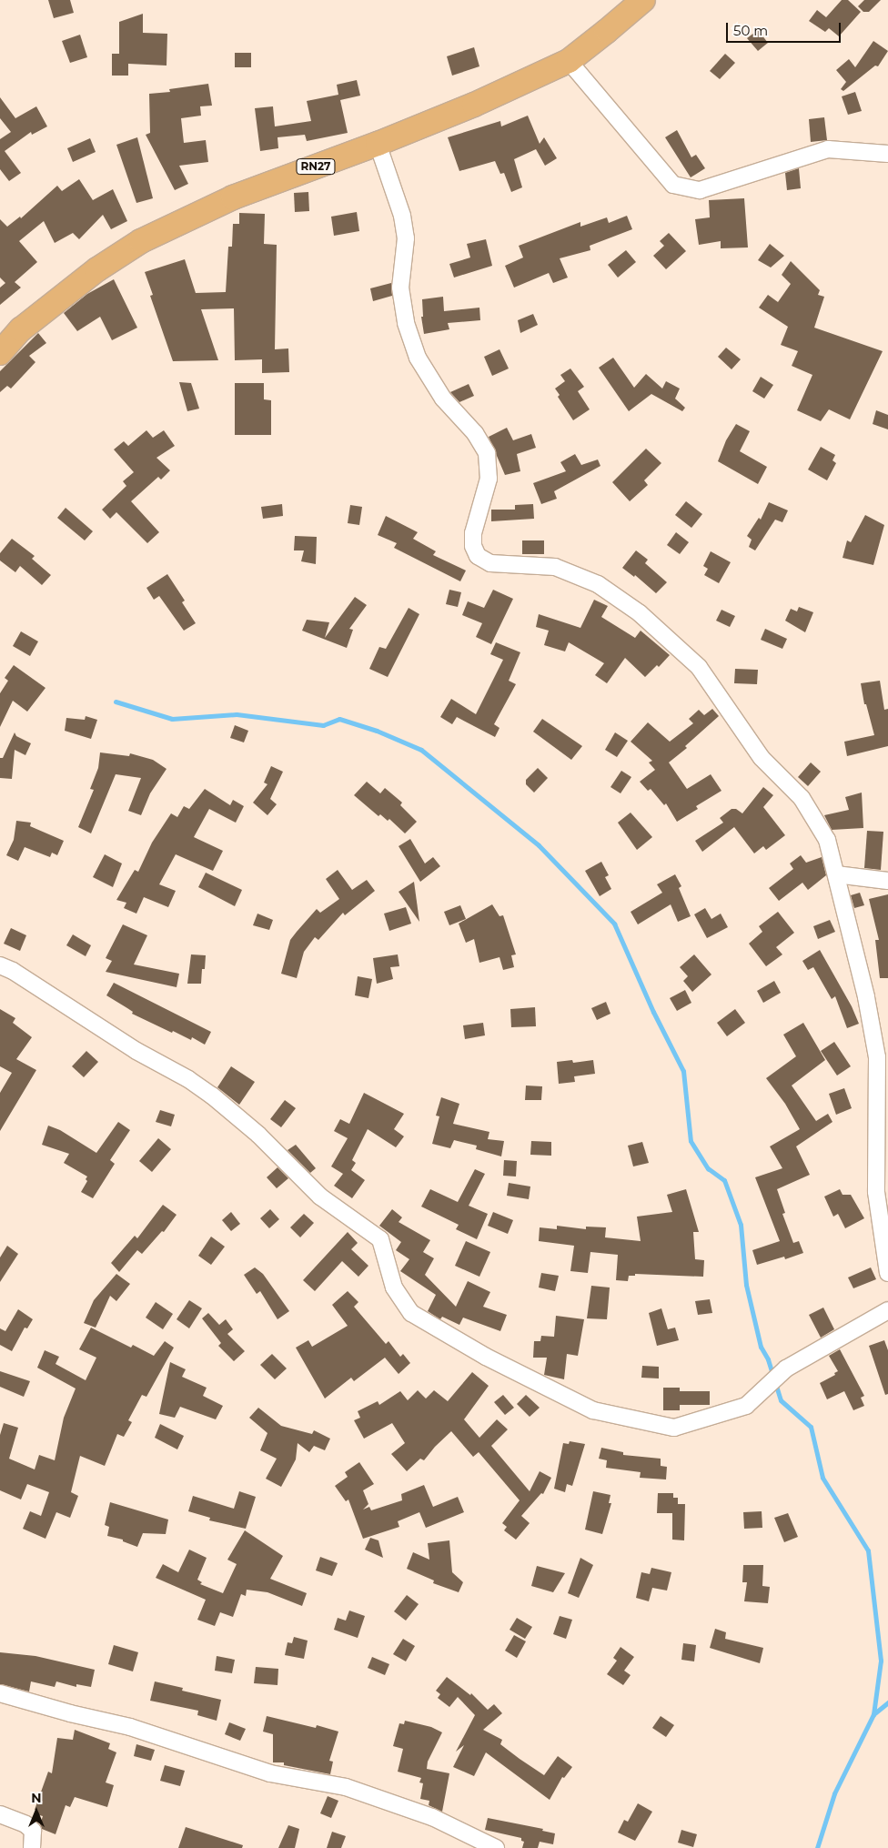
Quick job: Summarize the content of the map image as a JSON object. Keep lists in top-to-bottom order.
{
  "streets": {
    "main road": ["RN27"]
  },
  "scale_bar": "50 m",
  "north": "top"
}
